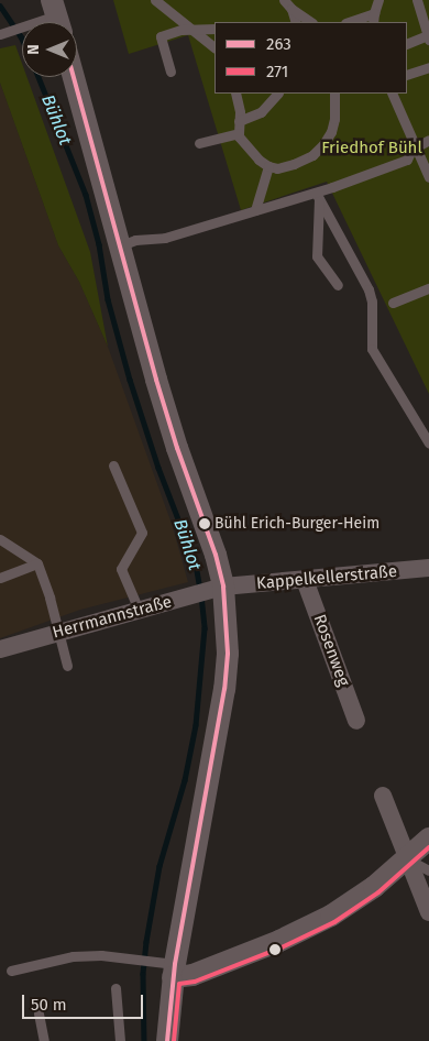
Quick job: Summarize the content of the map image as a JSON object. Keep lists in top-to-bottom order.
{
  "streets": {
    "street": ["Kappelkellerstraße", "Herrmannstraße", "Rosenweg"]
  },
  "crossings": [
    ["Kappelkellerstraße", "Herrmannstraße"],
    ["Kappelkellerstraße", "Rosenweg"]
  ],
  "water": ["Bühlot"],
  "parks": ["Friedhof Bühl"],
  "places": ["Bühl Erich-Burger-Heim"],
  "lines": ["transit line 263", "transit line 271"],
  "legend": ["263", "271"],
  "scale_bar": "50 m",
  "north": "left"
}
